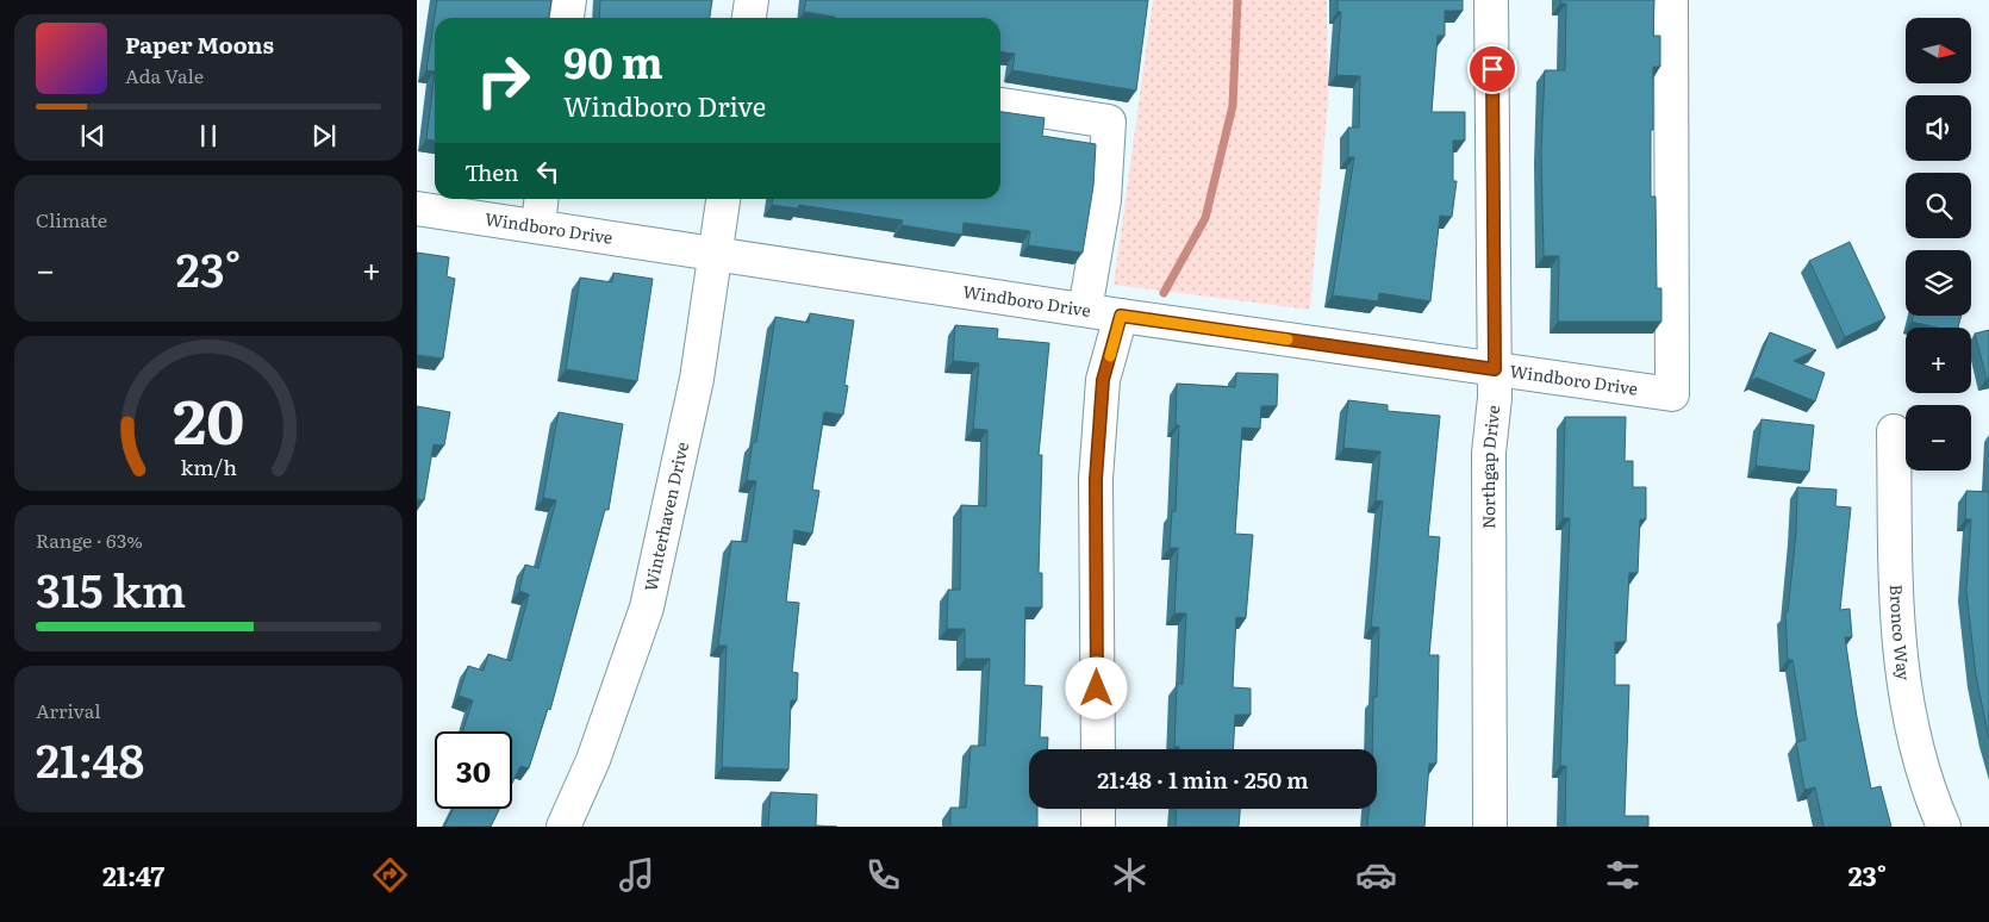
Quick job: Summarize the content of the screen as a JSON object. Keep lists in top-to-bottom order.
{
  "streets": {
    "street": [
      "Windboro Drive",
      "Northgap Drive",
      "Winterhaven Drive",
      "Bronco Way"
    ]
  },
  "crossings": [
    ["Windboro Drive", "Northgap Drive"],
    ["Windboro Drive", "Winterhaven Drive"]
  ],
  "north": "right",
  "page": {
    "map_buttons": ["+", "−"],
    "turn": ["90 m", "Windboro Drive"],
    "song": ["Paper Moons", "Ada Vale"],
    "then": "Then",
    "tile": [
      "Climate",
      ["Range · 63%", "315 km"],
      ["Arrival", "21:48"]
    ],
    "heat": ["−", "23°", "+"],
    "limit": "30",
    "trip": "21:48 · 1 min · 250 m",
    "tabs": ["21:47", "23°"],
    "gauge": ["20", "km/h"]
  }
}
